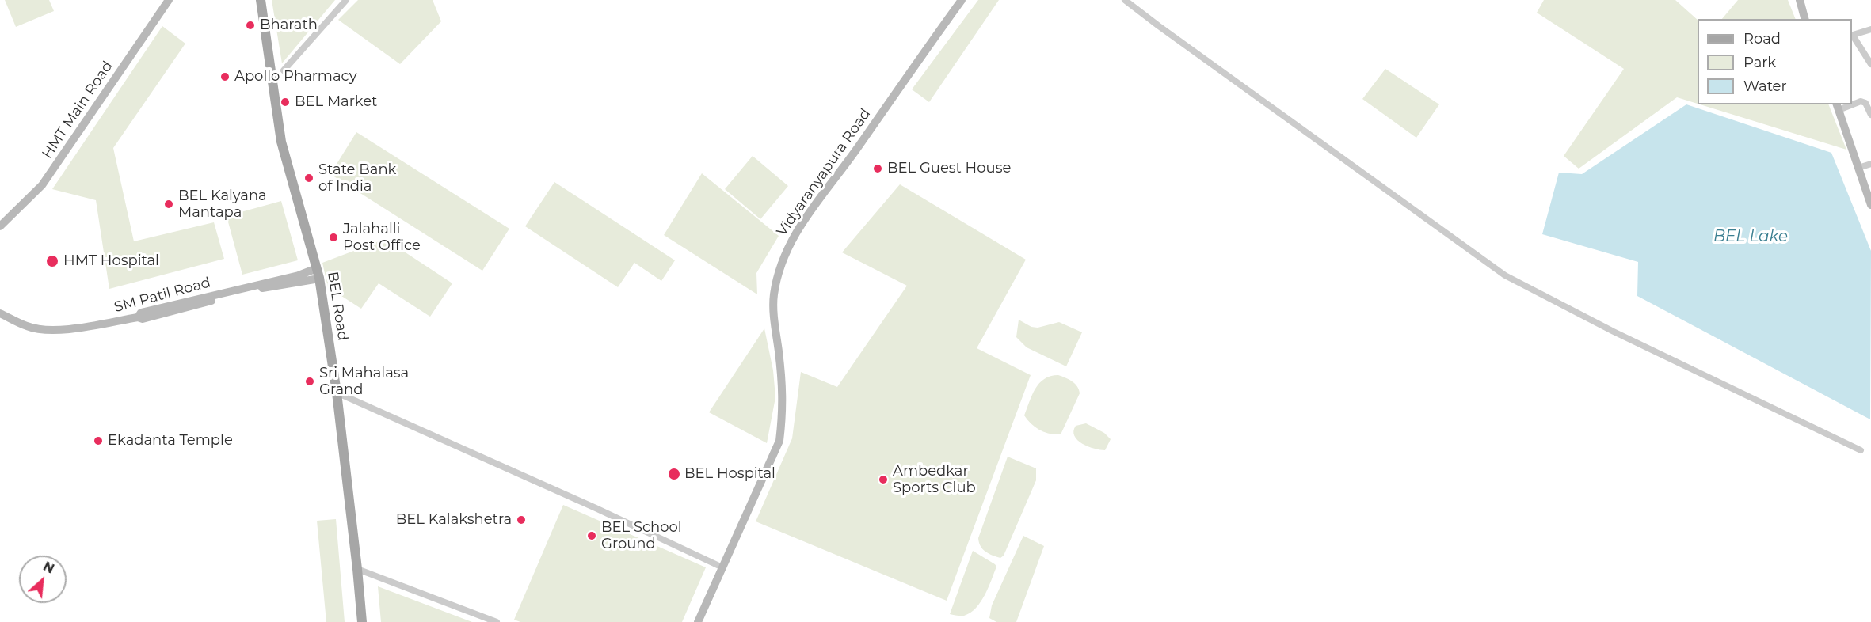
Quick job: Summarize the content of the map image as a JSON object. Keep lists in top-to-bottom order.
{
  "streets": {
    "main road": ["BEL Road"],
    "street": ["HMT Main Road", "Vidyaranyapura Road", "SM Patil Road"]
  },
  "crossings": [
    ["SM Patil Road", "BEL Road"]
  ],
  "water": ["BEL Lake"],
  "places": [
    "Bharath",
    "Apollo Pharmacy",
    "BEL Market",
    "BEL Guest House",
    "State Bank of India",
    "BEL Kalyana Mantapa",
    "Jalahalli Post Office",
    "HMT Hospital",
    "Sri Mahalasa Grand",
    "Ekadanta Temple",
    "BEL Hospital",
    "Ambedkar Sports Club",
    "BEL Kalakshetra",
    "BEL School Ground"
  ],
  "legend": ["Road", "Park", "Water"],
  "north": "top right"
}
